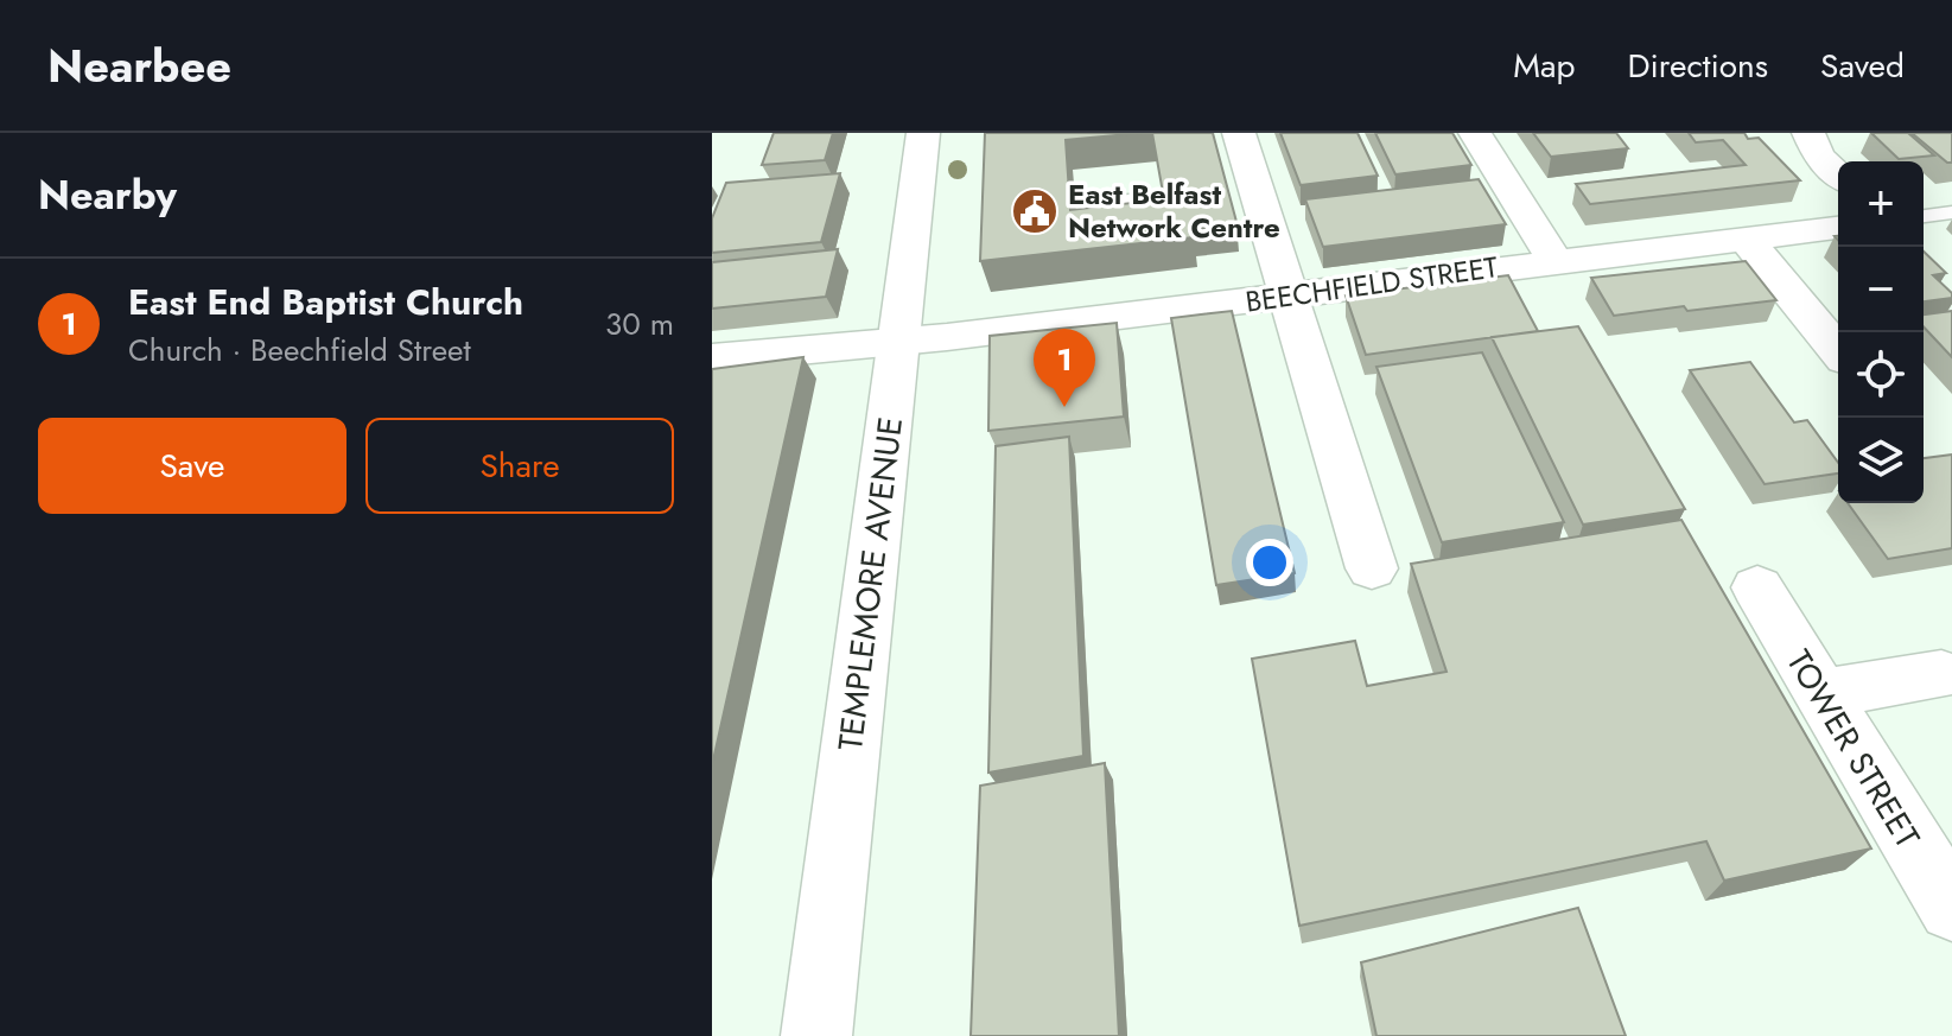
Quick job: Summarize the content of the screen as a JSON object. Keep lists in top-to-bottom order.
{
  "streets": {
    "street": ["BEECHFIELD STREET", "TEMPLEMORE AVENUE", "TOWER STREET"]
  },
  "crossings": [
    ["BEECHFIELD STREET", "TEMPLEMORE AVENUE"]
  ],
  "places": {
    "public building": ["East Belfast Network Centre"]
  },
  "page": {
    "header": "Nearbee",
    "nav": ["Map", "Directions", "Saved"],
    "heading": "Nearby",
    "map_buttons": ["+", "−"],
    "list": [
      {
        "mark": "1",
        "name": "East End Baptist Church",
        "note": "Church · Beechfield Street",
        "value": "30 m"
      }
    ],
    "pins": "1",
    "buttons": ["Save", "Share"]
  }
}
